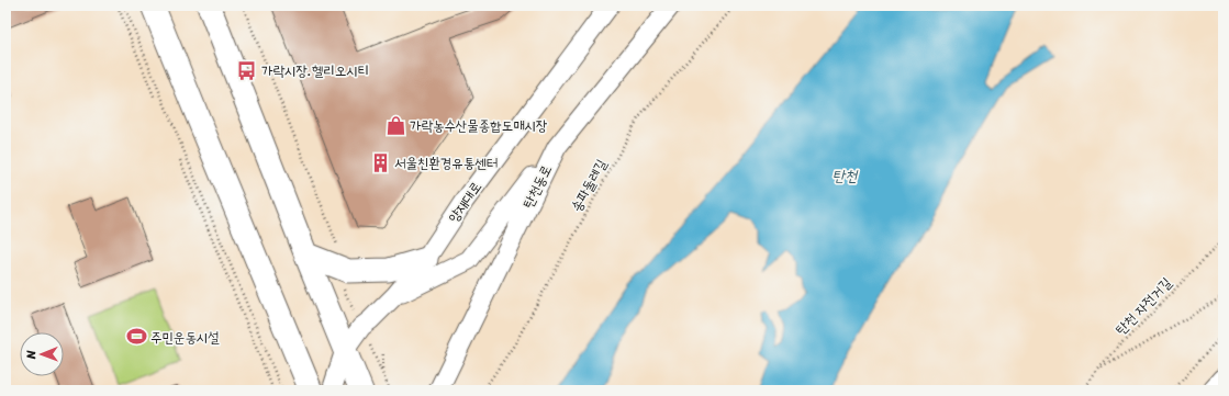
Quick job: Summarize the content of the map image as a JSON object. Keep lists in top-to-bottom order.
{
  "streets": {
    "street": ["탄천동로", "양재대로"],
    "path": ["송파둘레길", "탄천 자전거길"]
  },
  "water": ["탄천"],
  "places": {
    "bus stop": ["가락시장.헬리오시티"],
    "shop": ["가락농수산물종합도매시장"],
    "building": ["서울친환경유통센터"],
    "sports": ["주민운동시설"]
  },
  "north": "left"
}
